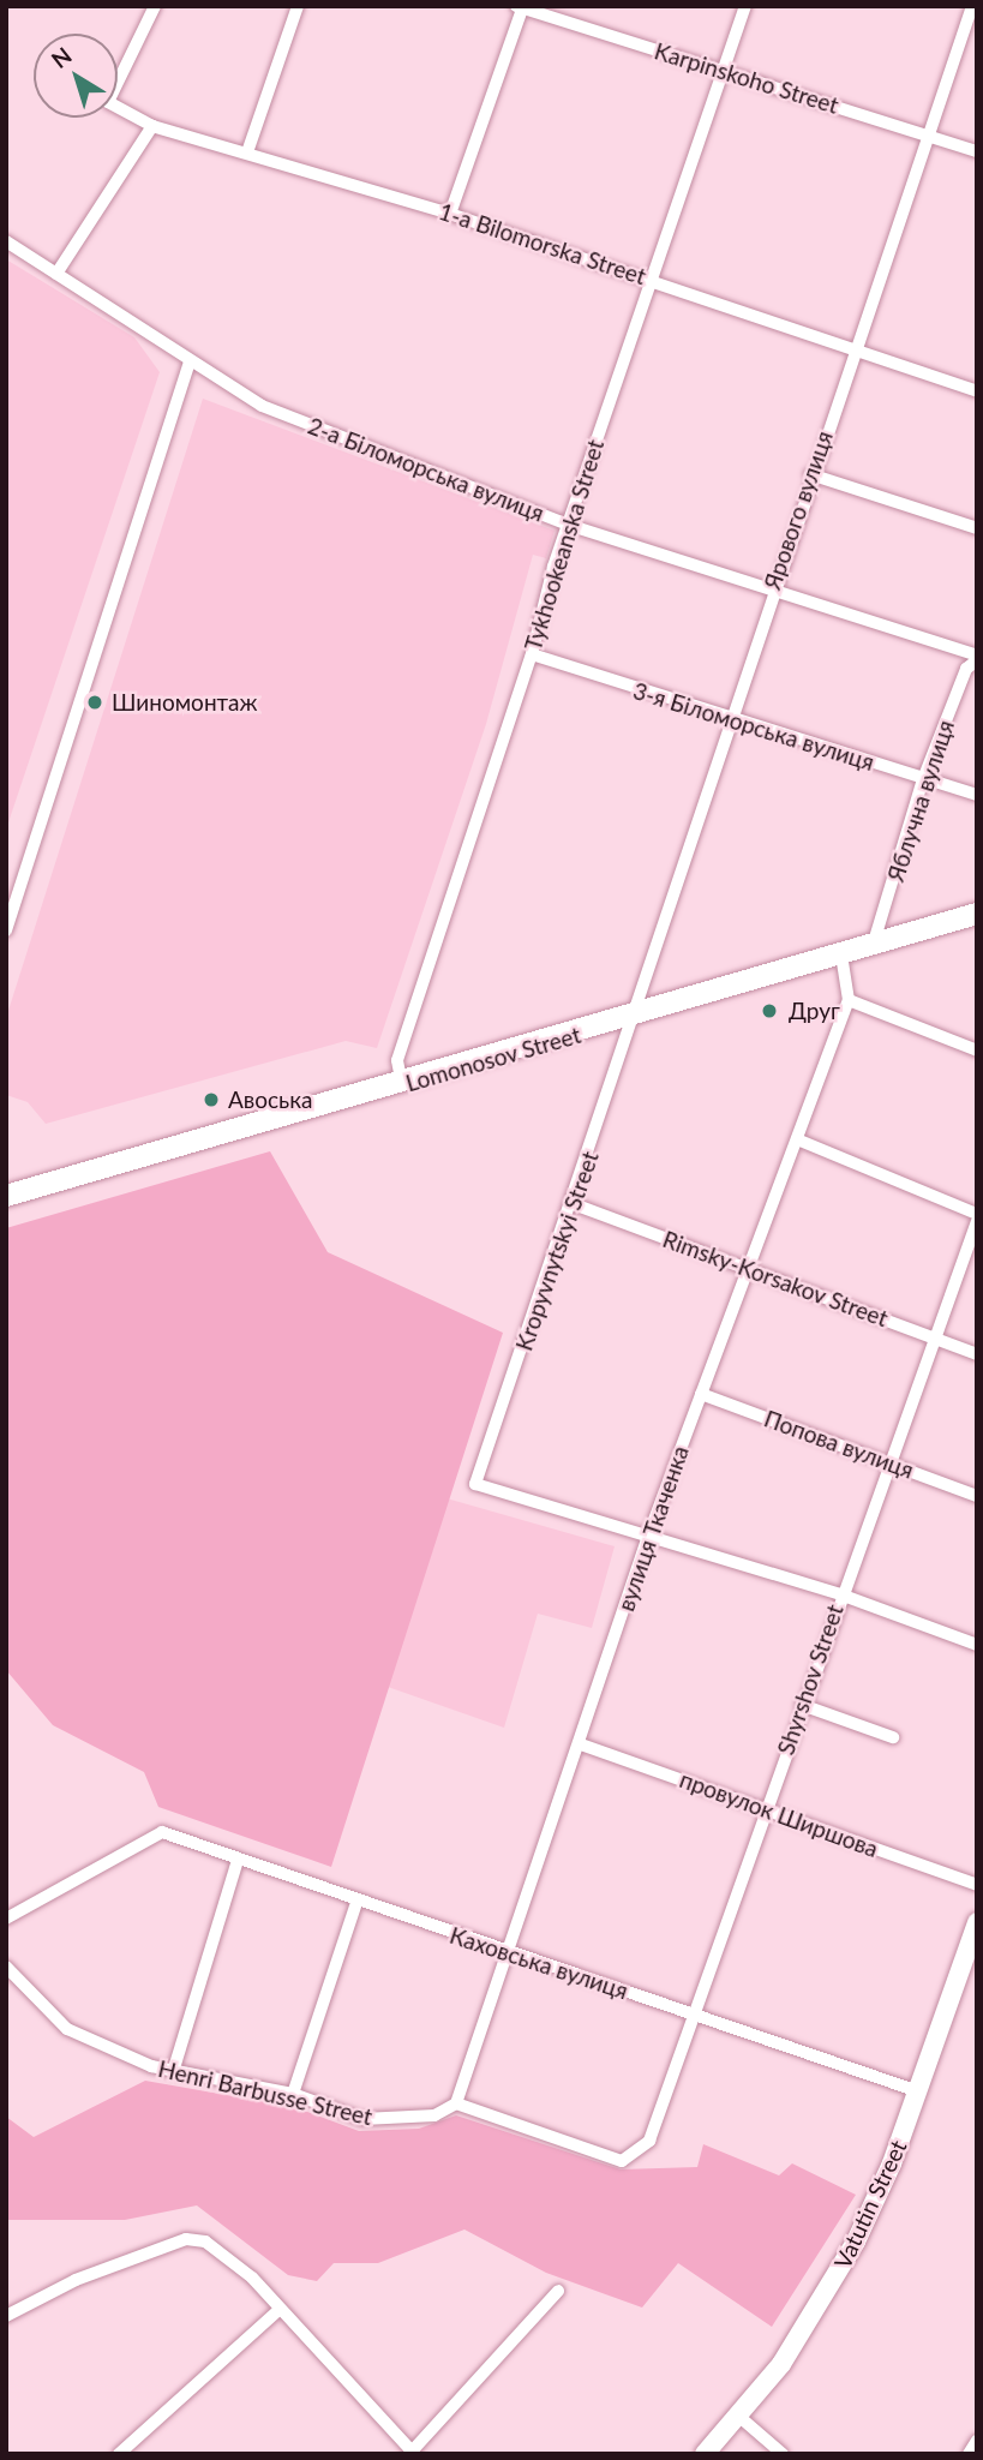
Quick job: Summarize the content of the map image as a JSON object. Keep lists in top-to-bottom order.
{
  "streets": {
    "main road": ["Lomonosov Street"],
    "street": [
      "Karpinskoho Street",
      "1-a Bilomorska Street",
      "2-а Біломорська вулиця",
      "Ярового вулиця",
      "Tykhookeanska Street",
      "3-я Біломорська вулиця",
      "Яблучна вулиця",
      "Kropyvnytskyi Street",
      "Rimsky-Korsakov Street",
      "Попова вулиця",
      "вулиця Ткаченка",
      "Shyrshov Street",
      "провулок Ширшова",
      "Каховська вулиця",
      "Henri Barbusse Street",
      "Vatutin Street"
    ]
  },
  "crossings": [
    ["Karpinskoho Street", "Ярового вулиця"],
    ["Karpinskoho Street", "Tykhookeanska Street"],
    ["1-a Bilomorska Street", "Ярового вулиця"],
    ["1-a Bilomorska Street", "Tykhookeanska Street"],
    ["2-а Біломорська вулиця", "Ярового вулиця"],
    ["2-а Біломорська вулиця", "Tykhookeanska Street"],
    ["2-а Біломорська вулиця", "Яблучна вулиця"],
    ["Ярового вулиця", "3-я Біломорська вулиця"],
    ["Ярового вулиця", "Lomonosov Street"],
    ["Ярового вулиця", "Kropyvnytskyi Street"],
    ["Tykhookeanska Street", "3-я Біломорська вулиця"],
    ["Tykhookeanska Street", "Lomonosov Street"],
    ["3-я Біломорська вулиця", "Яблучна вулиця"],
    ["Яблучна вулиця", "Lomonosov Street"],
    ["Lomonosov Street", "Kropyvnytskyi Street"],
    ["Lomonosov Street", "вулиця Ткаченка"],
    ["Kropyvnytskyi Street", "Rimsky-Korsakov Street"],
    ["Kropyvnytskyi Street", "вулиця Ткаченка"],
    ["Rimsky-Korsakov Street", "вулиця Ткаченка"],
    ["Rimsky-Korsakov Street", "Shyrshov Street"],
    ["Попова вулиця", "вулиця Ткаченка"],
    ["Попова вулиця", "Shyrshov Street"],
    ["вулиця Ткаченка", "Shyrshov Street"],
    ["вулиця Ткаченка", "провулок Ширшова"],
    ["вулиця Ткаченка", "Каховська вулиця"],
    ["вулиця Ткаченка", "Henri Barbusse Street"],
    ["Shyrshov Street", "провулок Ширшова"],
    ["Shyrshov Street", "Каховська вулиця"],
    ["Shyrshov Street", "Henri Barbusse Street"],
    ["Каховська вулиця", "Vatutin Street"]
  ],
  "places": ["Шиномонтаж", "Друг", "Авоська"],
  "north": "top left"
}
